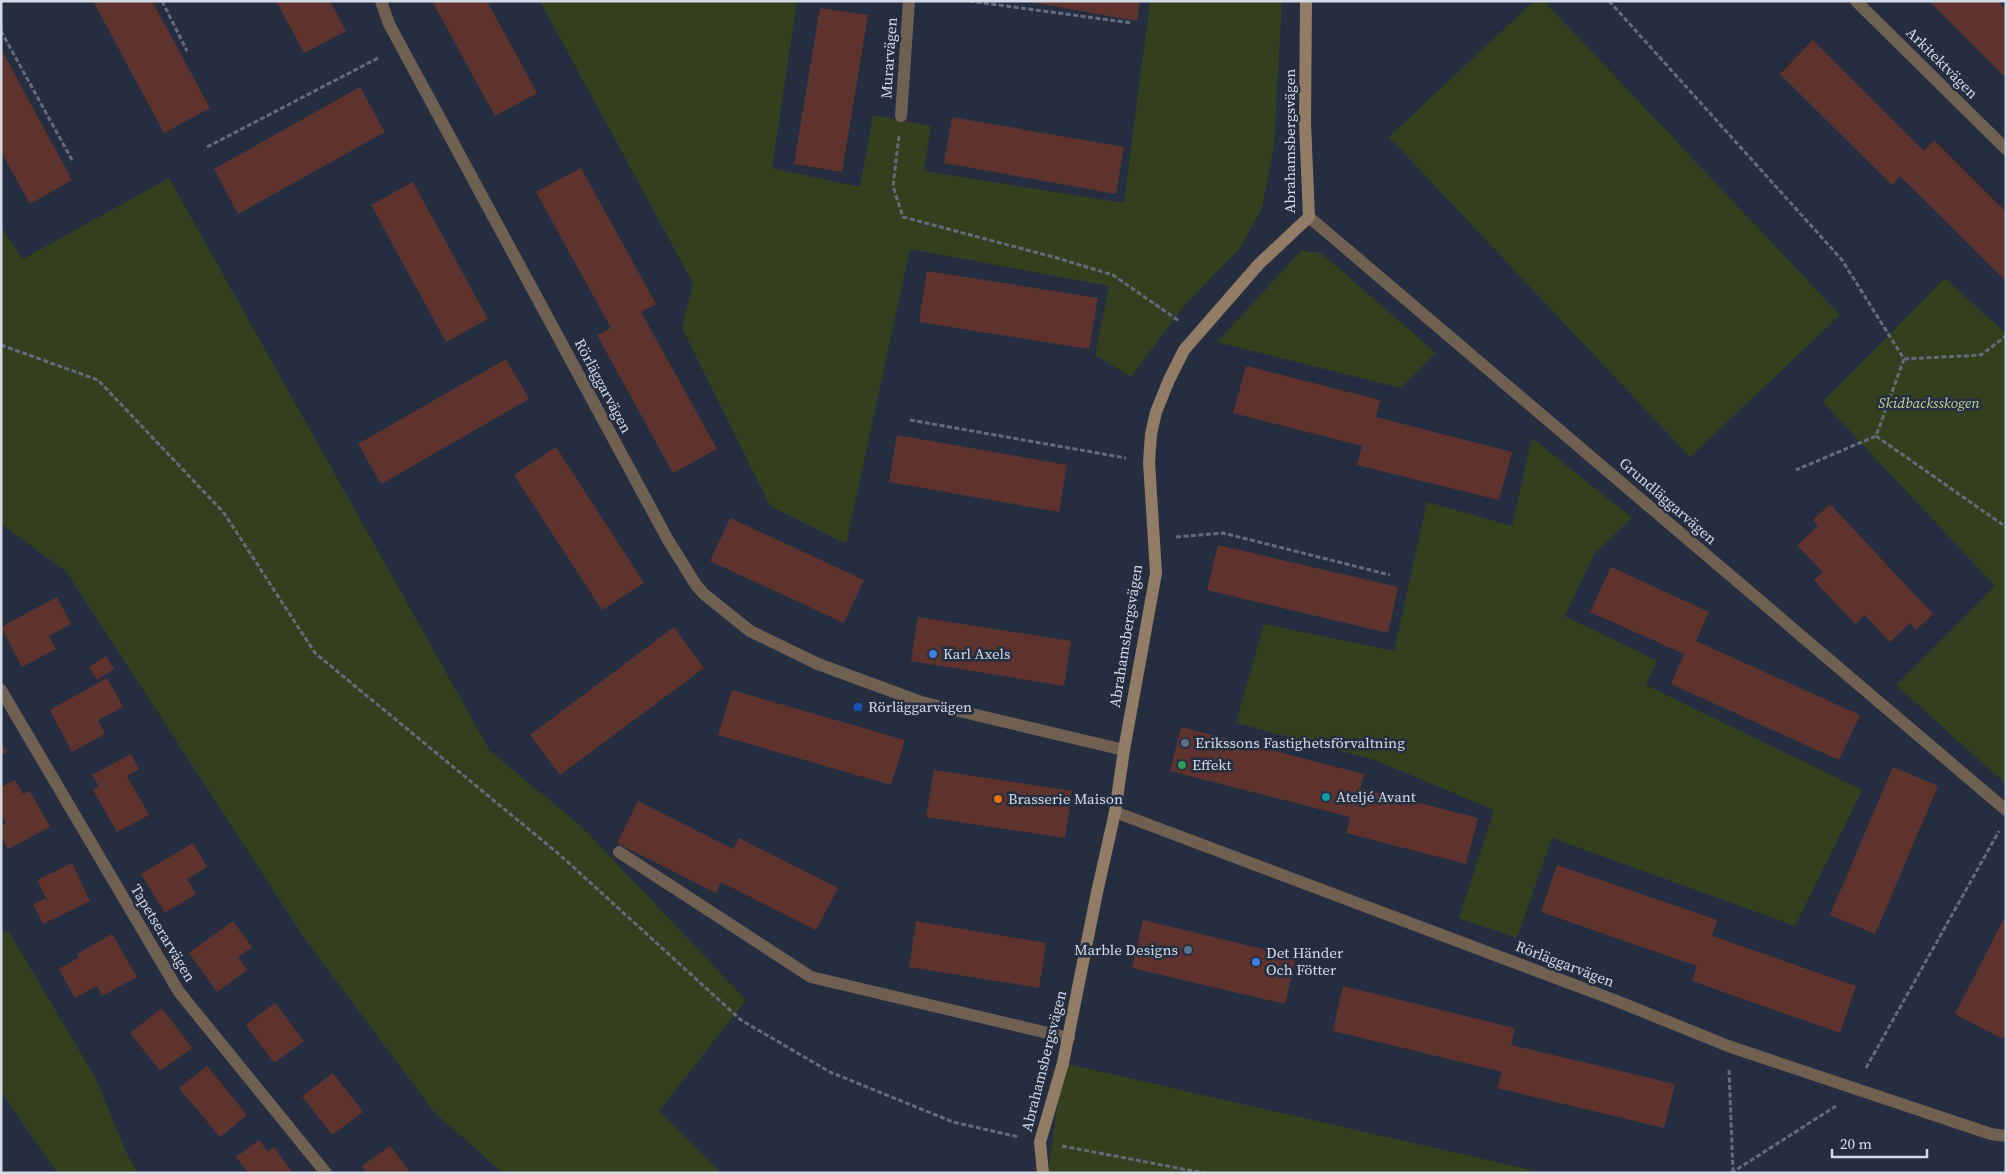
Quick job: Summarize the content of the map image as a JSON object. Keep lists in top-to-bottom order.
{
  "streets": {
    "street": [
      "Murarvägen",
      "Arkitektvägen",
      "Abrahamsbergsvägen",
      "Rörläggarvägen",
      "Grundläggarvägen",
      "Tapetserarvägen"
    ]
  },
  "crossings": [
    ["Abrahamsbergsvägen", "Rörläggarvägen"],
    ["Abrahamsbergsvägen", "Grundläggarvägen"]
  ],
  "parks": ["Skidbacksskogen"],
  "places": {
    "other": [
      "Karl Axels",
      "Erikssons Fastighetsförvaltning",
      "Effekt",
      "Ateljé Avant",
      "Brasserie Maison",
      "Marble Designs",
      "Det Händer Och Fötter"
    ],
    "transit": ["Rörläggarvägen"]
  },
  "scale_bar": "20 m"
}
